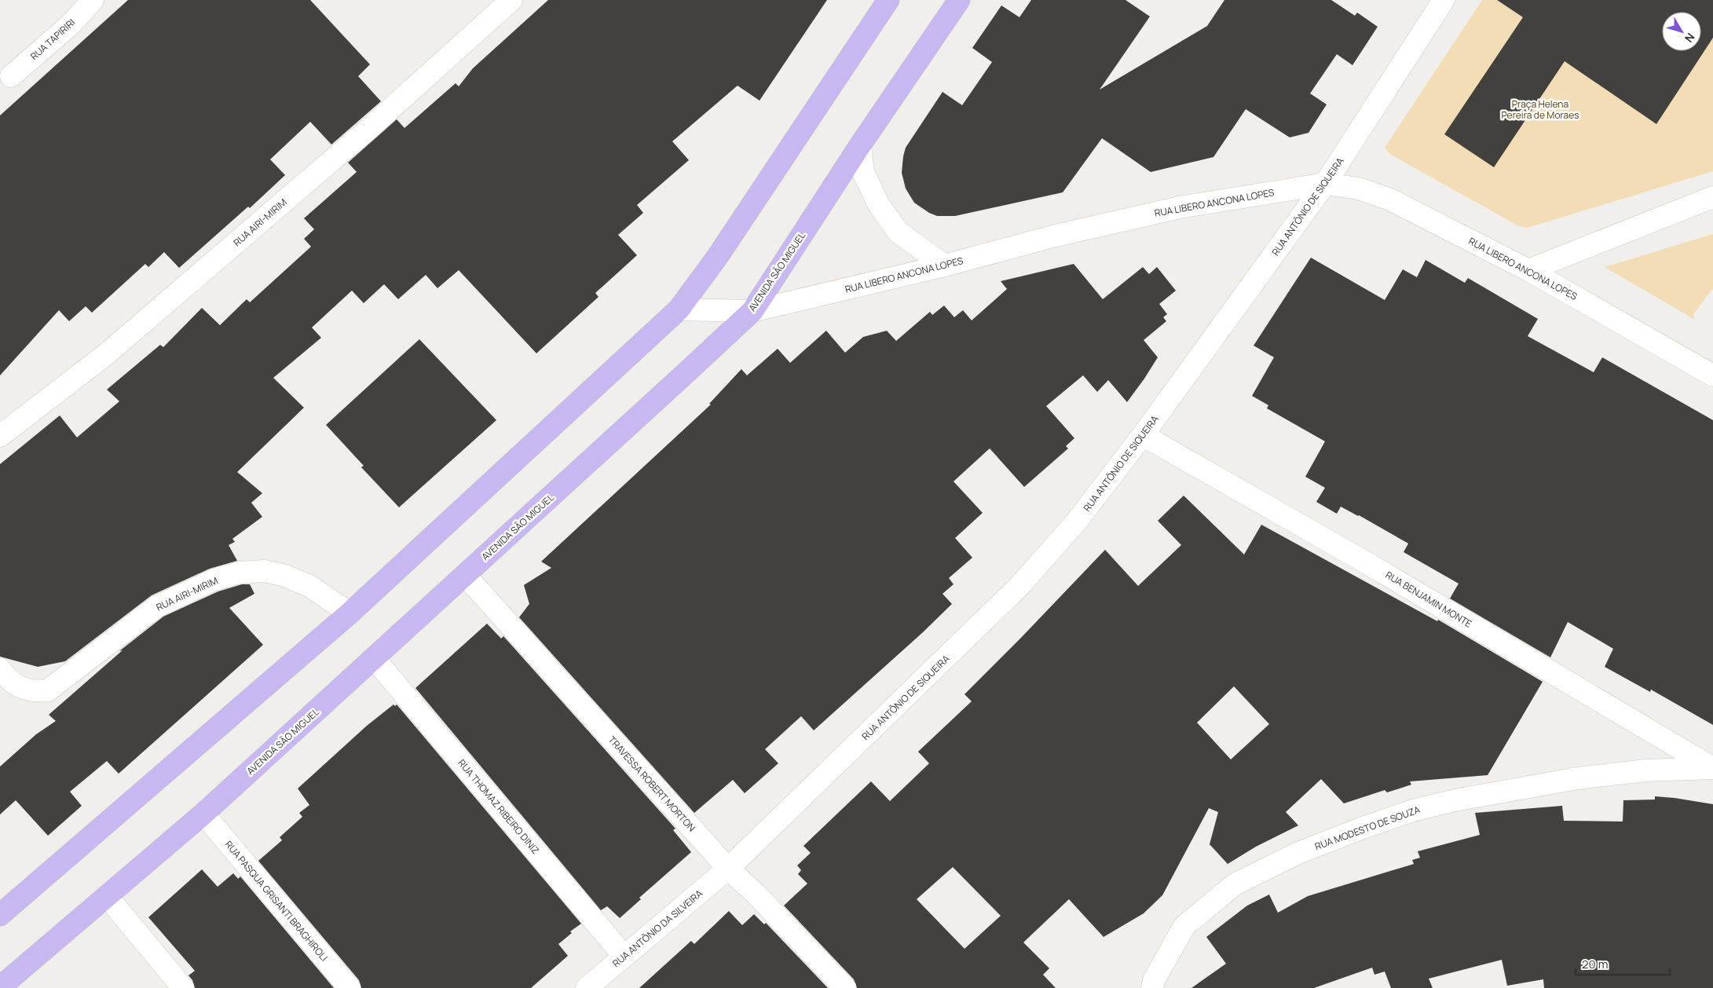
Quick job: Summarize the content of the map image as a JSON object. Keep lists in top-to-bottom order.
{
  "streets": {
    "main road": ["AVENIDA SÃO MIGUEL"],
    "street": [
      "RUA TAPIRIRI",
      "RUA LIBERO ANCONA LOPES",
      "RUA ANTÔNIO DE SIQUEIRA",
      "RUA AIRI-MIRIM",
      "RUA BENJAMIN MONTE",
      "TRAVESSA ROBERT MORTON",
      "RUA THOMAZ RIBEIRO DINIZ",
      "RUA MODESTO DE SOUZA",
      "RUA PASQUA GRISANTI BRAGHIROLI",
      "RUA ANTÔNIO DA SILVEIRA"
    ]
  },
  "crossings": [
    ["RUA LIBERO ANCONA LOPES", "RUA ANTÔNIO DE SIQUEIRA"],
    ["RUA LIBERO ANCONA LOPES", "AVENIDA SÃO MIGUEL"],
    ["RUA ANTÔNIO DE SIQUEIRA", "RUA BENJAMIN MONTE"],
    ["RUA ANTÔNIO DE SIQUEIRA", "TRAVESSA ROBERT MORTON"],
    ["RUA ANTÔNIO DE SIQUEIRA", "RUA ANTÔNIO DA SILVEIRA"],
    ["AVENIDA SÃO MIGUEL", "TRAVESSA ROBERT MORTON"],
    ["AVENIDA SÃO MIGUEL", "RUA THOMAZ RIBEIRO DINIZ"],
    ["AVENIDA SÃO MIGUEL", "RUA PASQUA GRISANTI BRAGHIROLI"],
    ["RUA BENJAMIN MONTE", "RUA MODESTO DE SOUZA"],
    ["TRAVESSA ROBERT MORTON", "RUA ANTÔNIO DA SILVEIRA"],
    ["RUA THOMAZ RIBEIRO DINIZ", "RUA ANTÔNIO DA SILVEIRA"]
  ],
  "parks": ["Praça Helena Pereira de Moraes"],
  "scale_bar": "20 m",
  "north": "bottom right"
}
